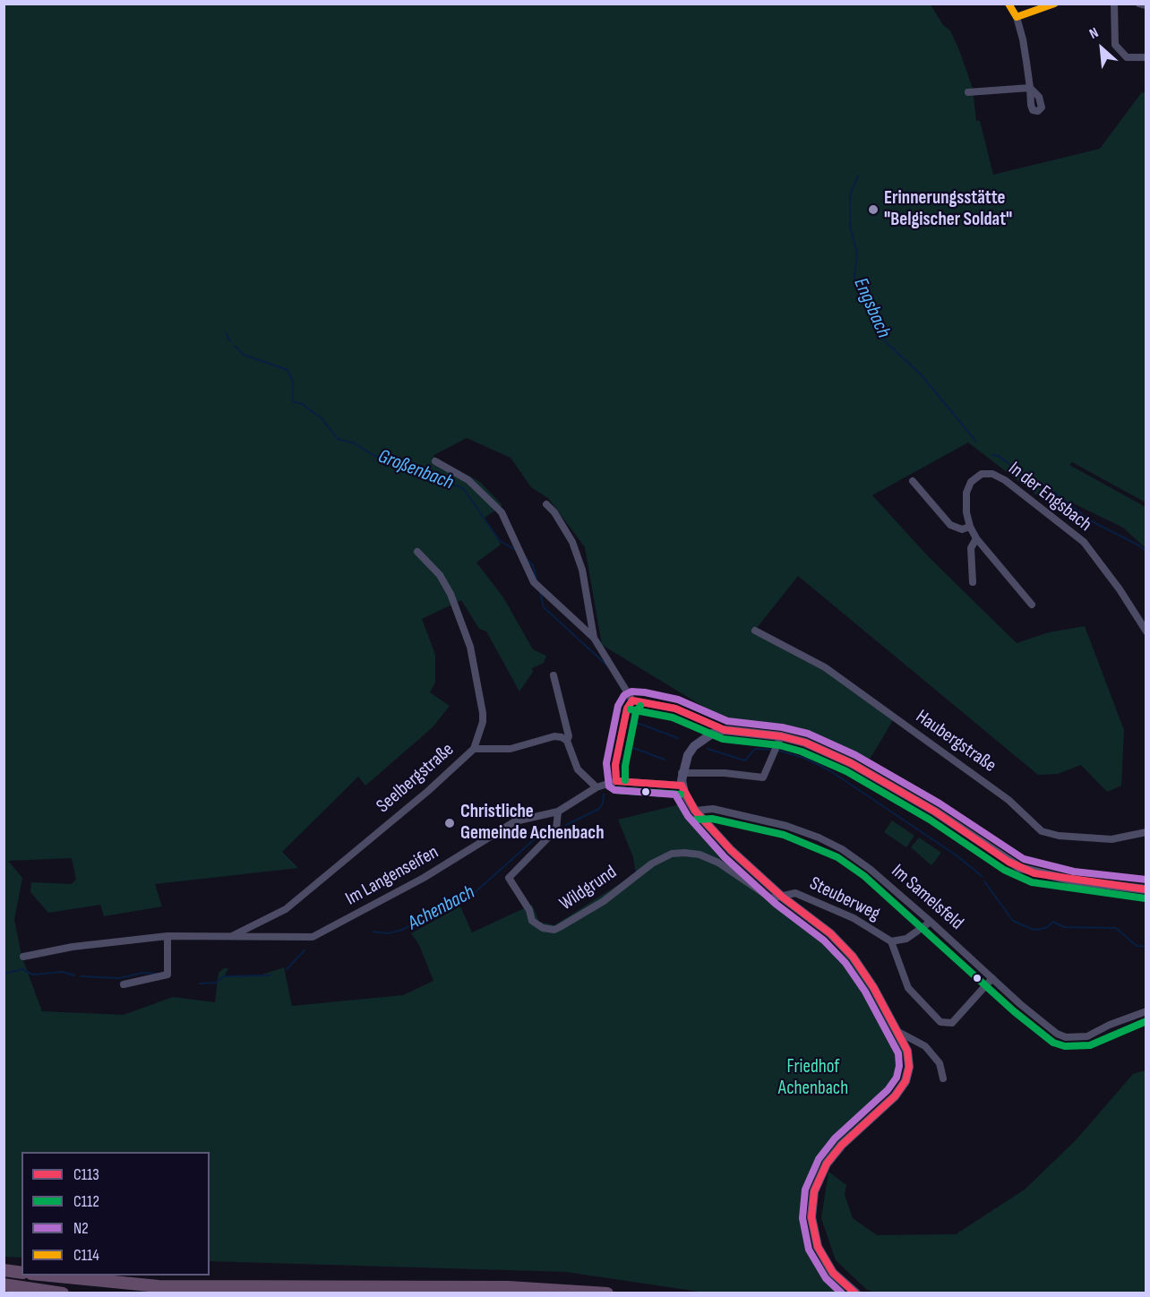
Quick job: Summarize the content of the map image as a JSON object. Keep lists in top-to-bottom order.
{
  "streets": {
    "street": [
      "In der Engsbach",
      "Haubergstraße",
      "Seelbergstraße",
      "Im Langenseifen",
      "Wildgrund",
      "Im Samelsfeld",
      "Steuberweg"
    ]
  },
  "crossings": [
    ["Seelbergstraße", "Im Langenseifen"],
    ["Im Langenseifen", "Wildgrund"],
    ["Wildgrund", "Steuberweg"],
    ["Im Samelsfeld", "Steuberweg"]
  ],
  "water": ["Engsbach", "Großenbach", "Achenbach"],
  "parks": ["Friedhof Achenbach"],
  "places": ["Erinnerungsstätte \"Belgischer Soldat\"", "Christliche Gemeinde Achenbach"],
  "lines": [
    "transit line C114",
    "transit line N2",
    "transit line C113",
    "transit line C112"
  ],
  "legend": [
    "C113",
    "C112",
    "N2",
    "C114"
  ],
  "north": "top left"
}
